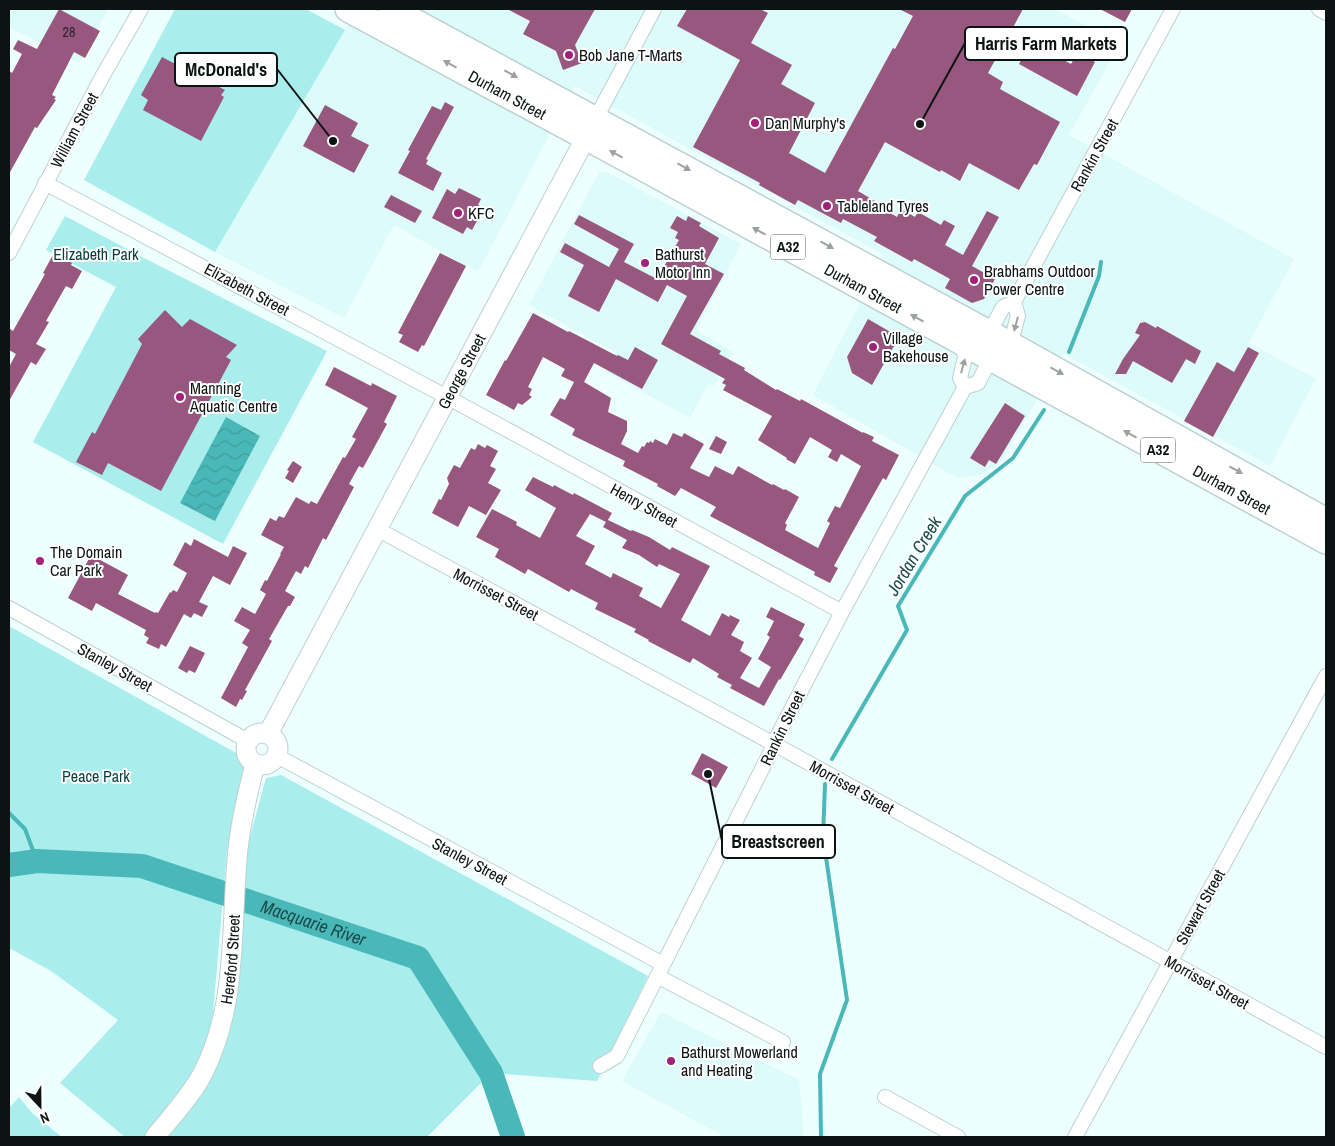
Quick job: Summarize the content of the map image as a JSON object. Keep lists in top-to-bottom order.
{
  "streets": {
    "highway": ["Durham Street", "A32"],
    "main road": ["George Street", "Hereford Street"],
    "street": [
      "William Street",
      "Rankin Street",
      "Elizabeth Street",
      "Henry Street",
      "Morrisset Street",
      "Stanley Street",
      "Stewart Street"
    ]
  },
  "crossings": [
    ["Durham Street", "Rankin Street"],
    ["Durham Street", "George Street"],
    ["William Street", "Elizabeth Street"],
    ["Rankin Street", "Henry Street"],
    ["Rankin Street", "Morrisset Street"],
    ["Rankin Street", "Stanley Street"],
    ["Elizabeth Street", "George Street"],
    ["Elizabeth Street", "Henry Street"],
    ["George Street", "Henry Street"],
    ["George Street", "Morrisset Street"],
    ["George Street", "Stanley Street"],
    ["George Street", "Hereford Street"],
    ["Morrisset Street", "Stewart Street"],
    ["Stanley Street", "Hereford Street"]
  ],
  "water": ["Jordan Creek", "Macquarie River"],
  "parks": ["Elizabeth Park", "Peace Park"],
  "places": [
    "Bob Jane T-Marts",
    "Dan Murphy's",
    "Harris Farm Markets",
    "McDonald's",
    "Tableland Tyres",
    "KFC",
    "Bathurst Motor Inn",
    "Brabhams Outdoor Power Centre",
    "Village Bakehouse",
    "Manning Aquatic Centre",
    "The Domain Car Park",
    "Breastscreen",
    "Bathurst Mowerland and Heating"
  ],
  "house_numbers": ["28"],
  "north": "bottom"
}
